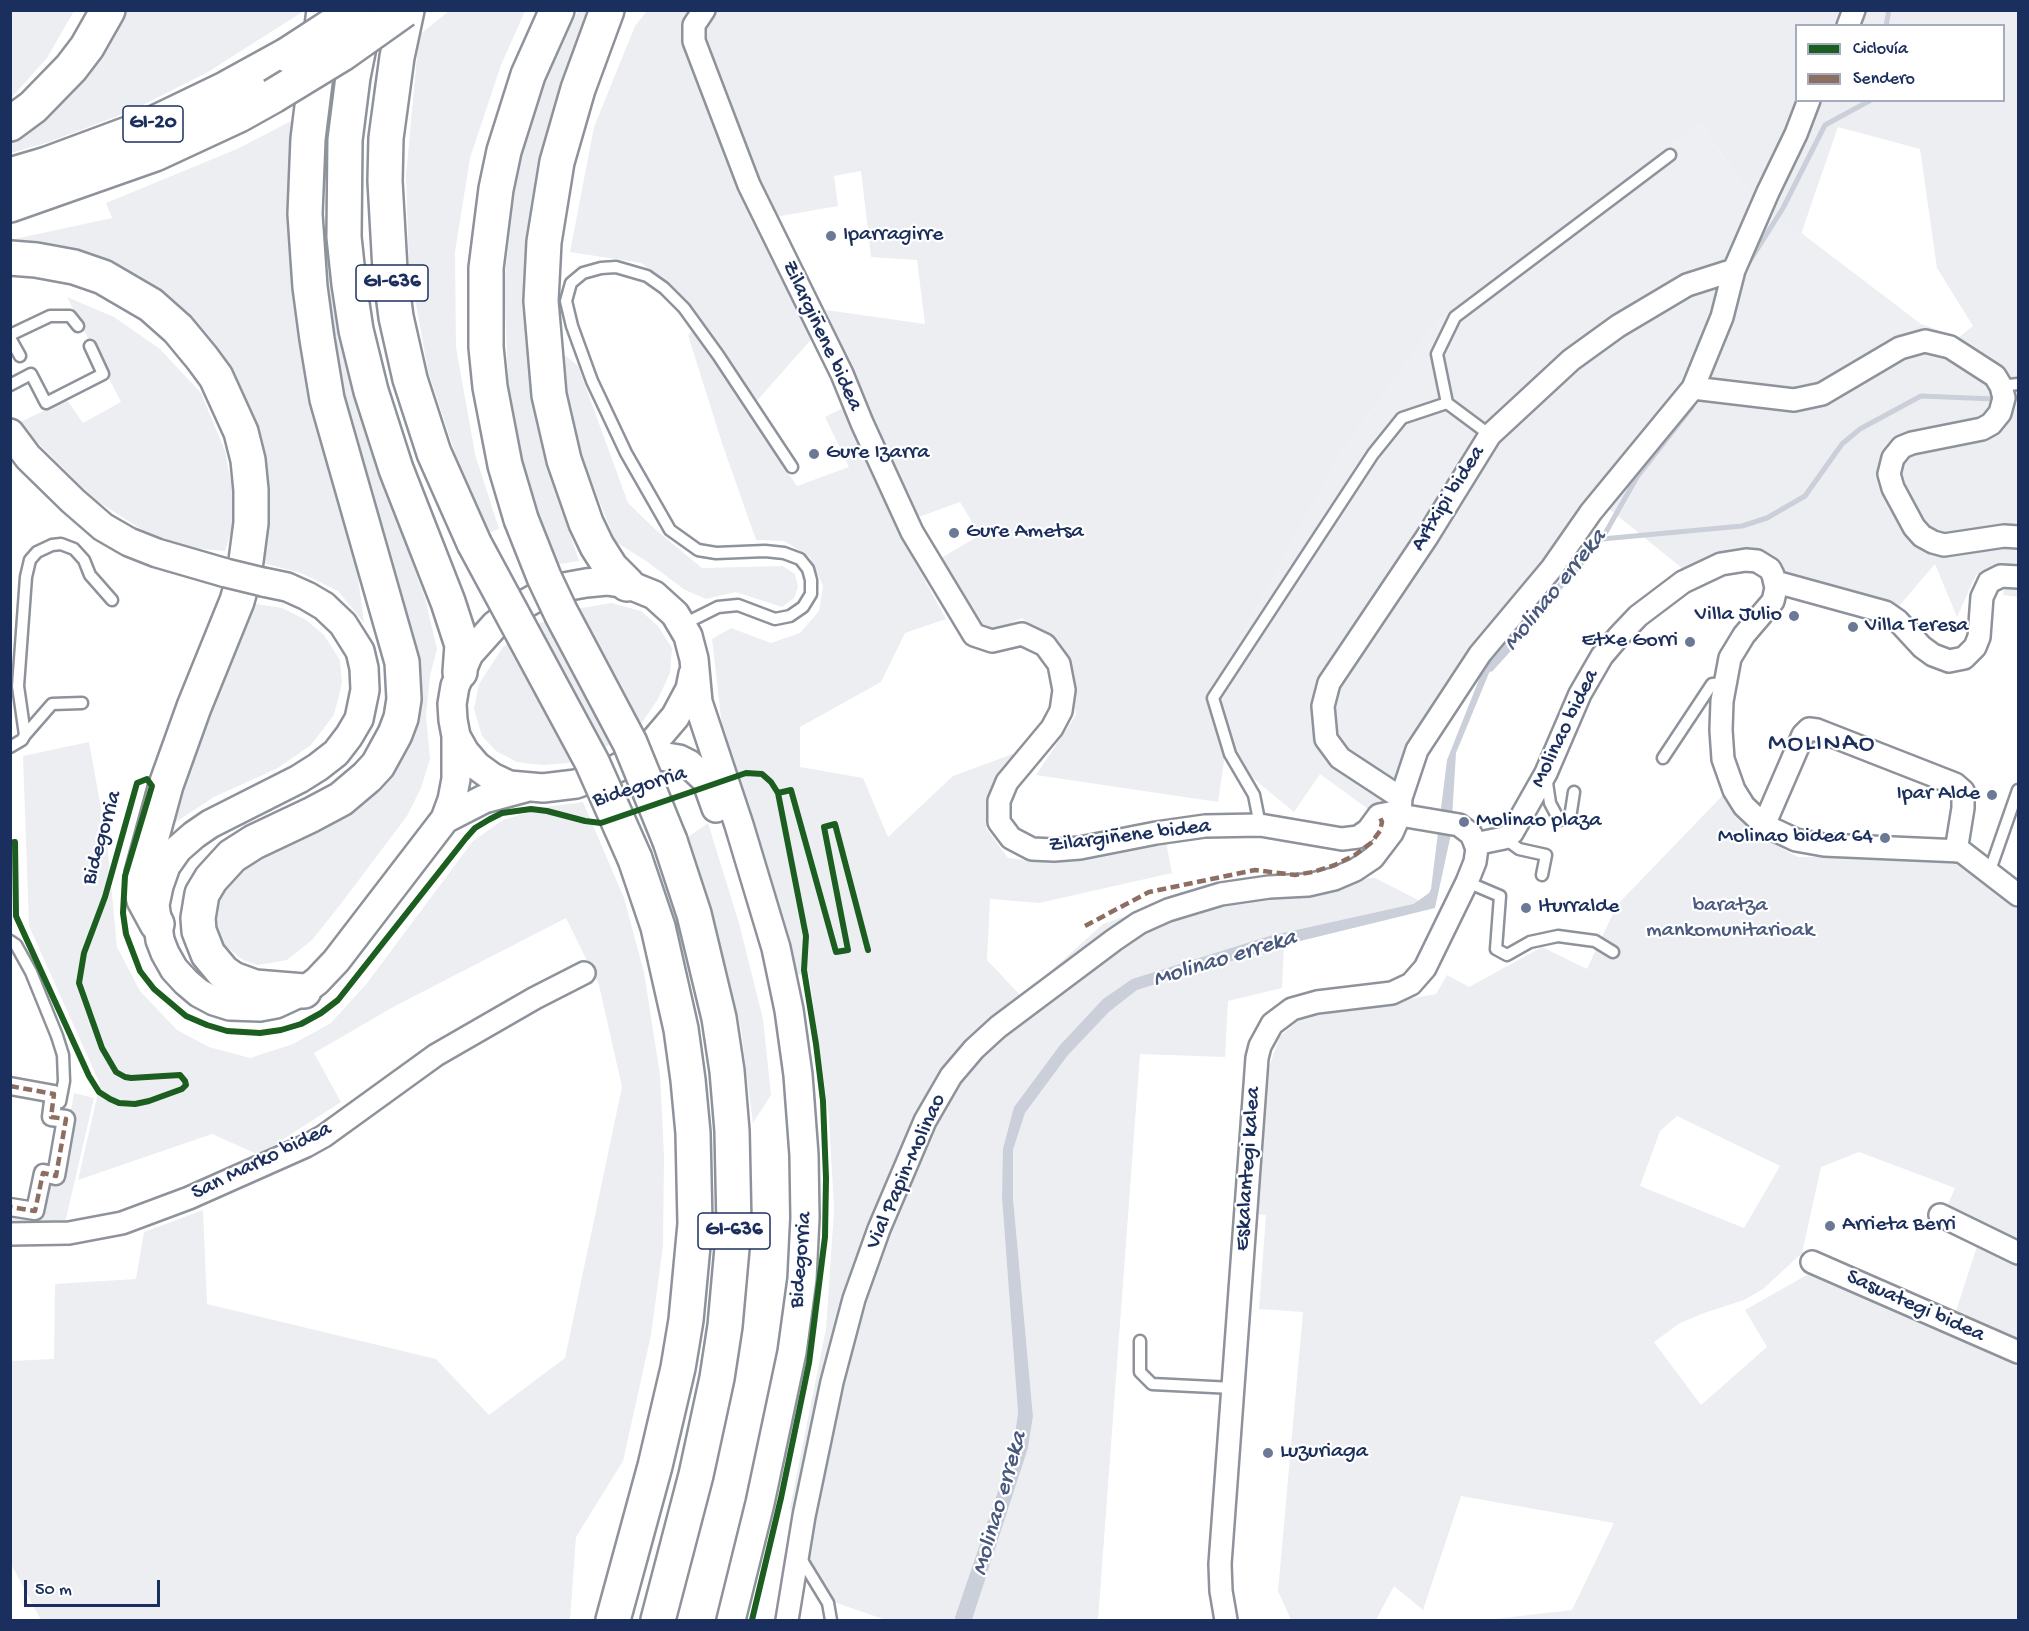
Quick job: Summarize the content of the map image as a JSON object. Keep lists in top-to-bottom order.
{
  "streets": {
    "main road": ["GI-20", "GI-636"],
    "street": [
      "Zilargiñene bidea",
      "Artxipi bidea",
      "Molinao bidea",
      "San Marko bidea",
      "Eskalantegi kalea",
      "Vial Papin-Molinao",
      "Sasuategi bidea"
    ],
    "cycle path": ["Bidegorria"]
  },
  "crossings": [
    ["GI-20", "GI-636"],
    ["Zilargiñene bidea", "Artxipi bidea"],
    ["Zilargiñene bidea", "Vial Papin-Molinao"],
    ["Artxipi bidea", "Eskalantegi kalea"],
    ["Artxipi bidea", "Vial Papin-Molinao"]
  ],
  "districts": ["MOLINAO"],
  "water": ["Molinao erreka"],
  "parks": ["baratza mankomunitarioak"],
  "places": [
    "Iparragirre",
    "Gure Izarra",
    "Gure Ametsa",
    "Villa Julio",
    "Villa Teresa",
    "Etxe Gorri",
    "Ipar Alde",
    "Molinao plaza",
    "Molinao bidea 64",
    "Iturralde",
    "Arrieta Berri",
    "Luzuriaga"
  ],
  "legend": ["Ciclovía", "Sendero"],
  "scale_bar": "50 m"
}
